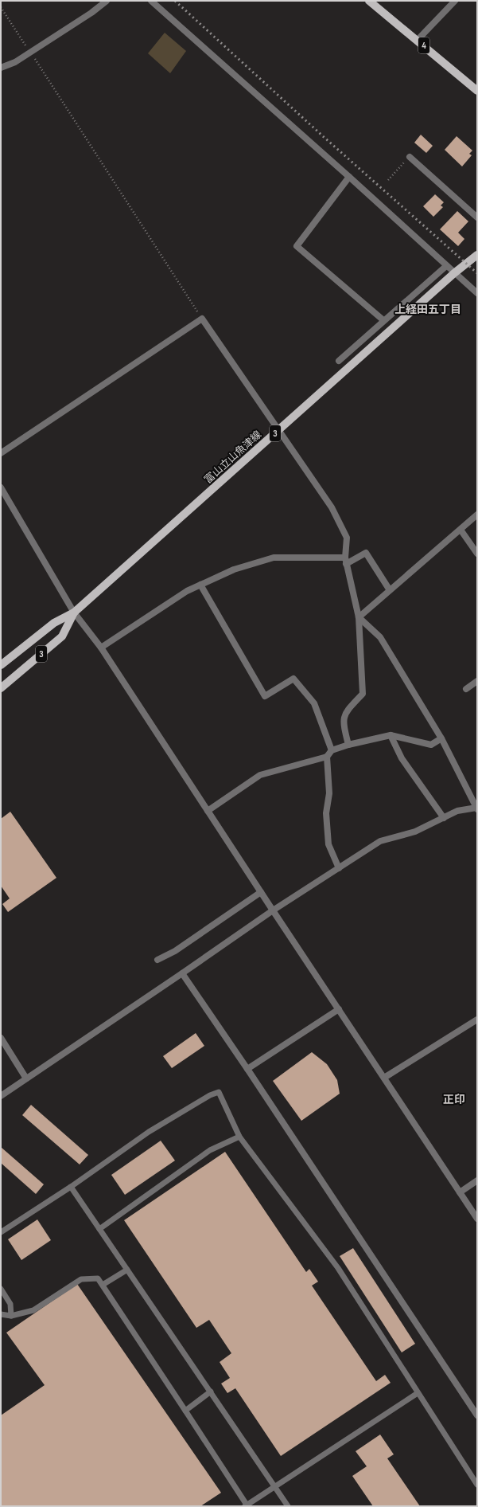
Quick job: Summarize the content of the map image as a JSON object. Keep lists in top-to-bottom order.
{
  "streets": {
    "main road": ["4", "3", "富山立山魚津線"]
  },
  "districts": ["上経田五丁目", "正印"]
}
